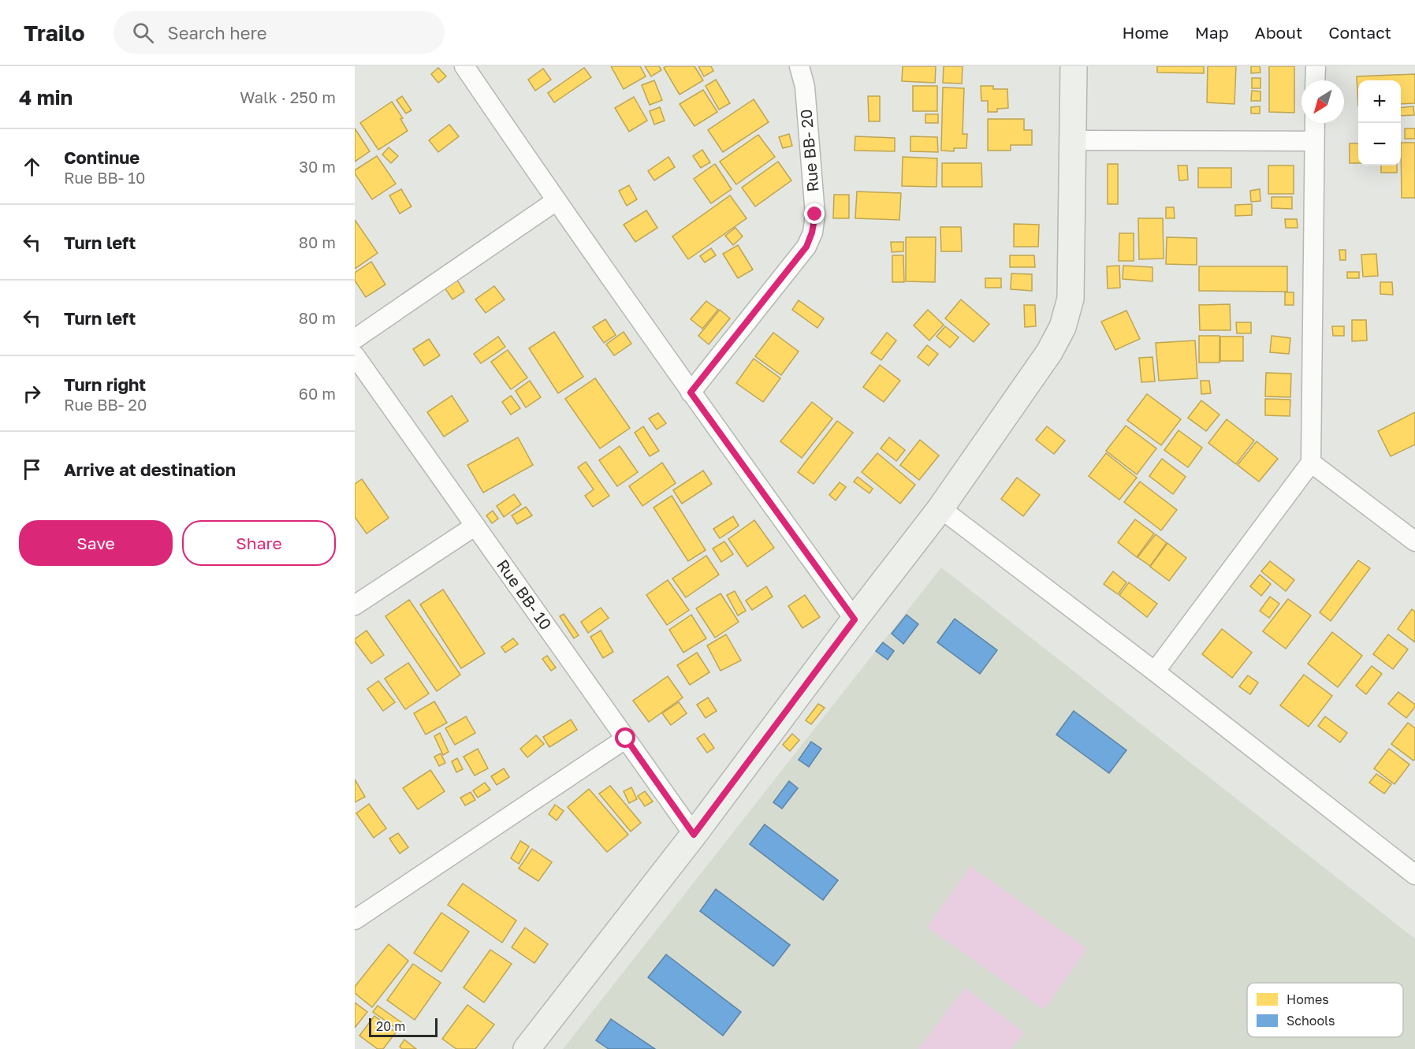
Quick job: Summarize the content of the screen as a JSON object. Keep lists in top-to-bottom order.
{
  "streets": {
    "street": ["Rue BB- 20", "Rue BB- 10"]
  },
  "legend": ["Homes", "Schools"],
  "scale_bar": "20 m",
  "north": "bottom left",
  "page": {
    "header": "Trailo",
    "search": "Search here",
    "nav": [
      "Home",
      "Map",
      "About",
      "Contact"
    ],
    "heading": ["4 min", "Walk · 250 m"],
    "map_buttons": ["+", "−"],
    "list": [
      ["Continue", "Rue BB- 10", "30 m"],
      ["Turn left", "80 m"],
      ["Turn left", "80 m"],
      ["Turn right", "Rue BB- 20", "60 m"],
      "Arrive at destination"
    ],
    "buttons": ["Save", "Share"],
    "scale": "20 m"
  }
}
